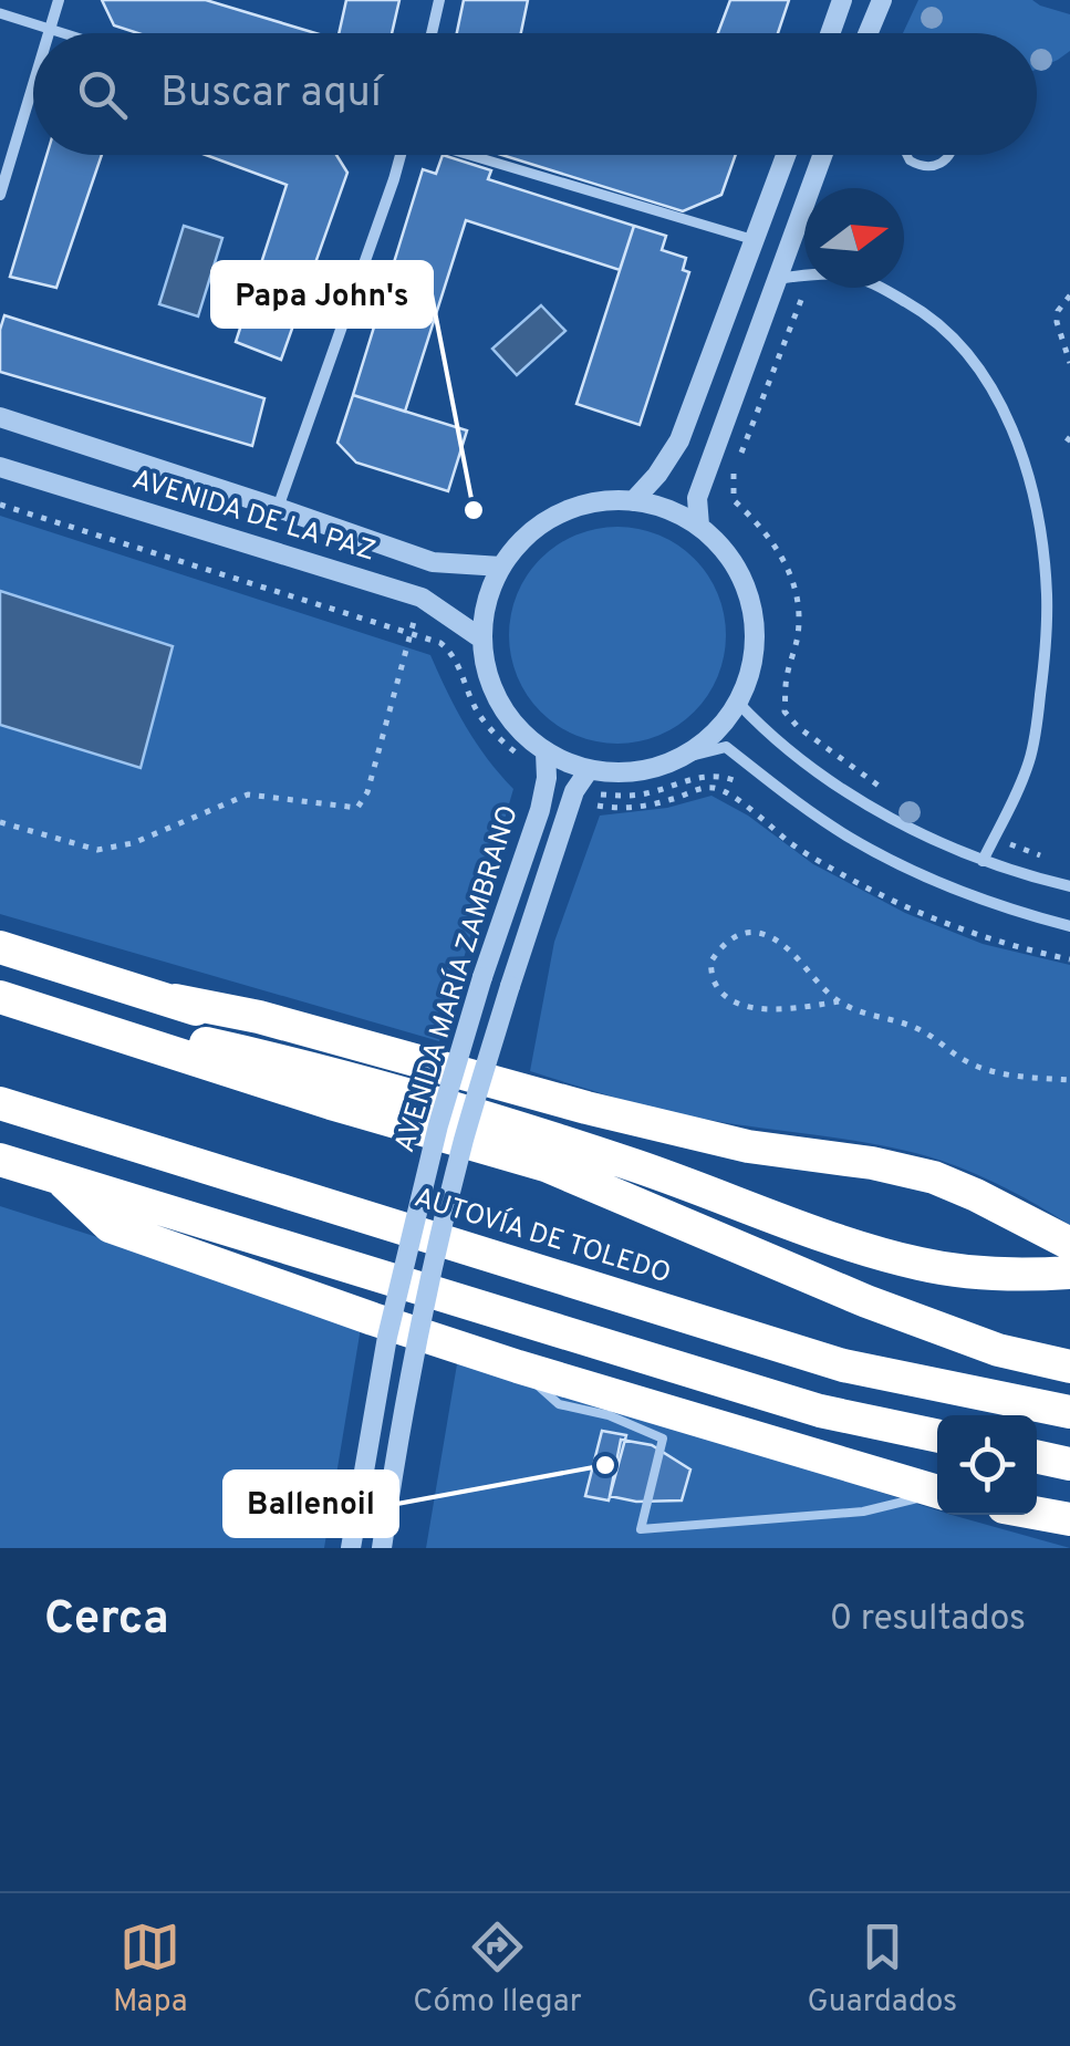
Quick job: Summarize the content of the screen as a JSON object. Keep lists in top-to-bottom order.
{
  "streets": {
    "highway": ["AUTOVÍA DE TOLEDO"],
    "street": ["AVENIDA DE LA PAZ", "AVENIDA MARÍA ZAMBRANO"]
  },
  "crossings": [
    ["AVENIDA DE LA PAZ", "AVENIDA MARÍA ZAMBRANO"]
  ],
  "places": ["Papa John's", "Ballenoil"],
  "north": "right",
  "page": {
    "search": "Buscar aquí",
    "heading": ["Cerca", "0 resultados"],
    "nav": ["Mapa", "Cómo llegar", "Guardados"]
  }
}
